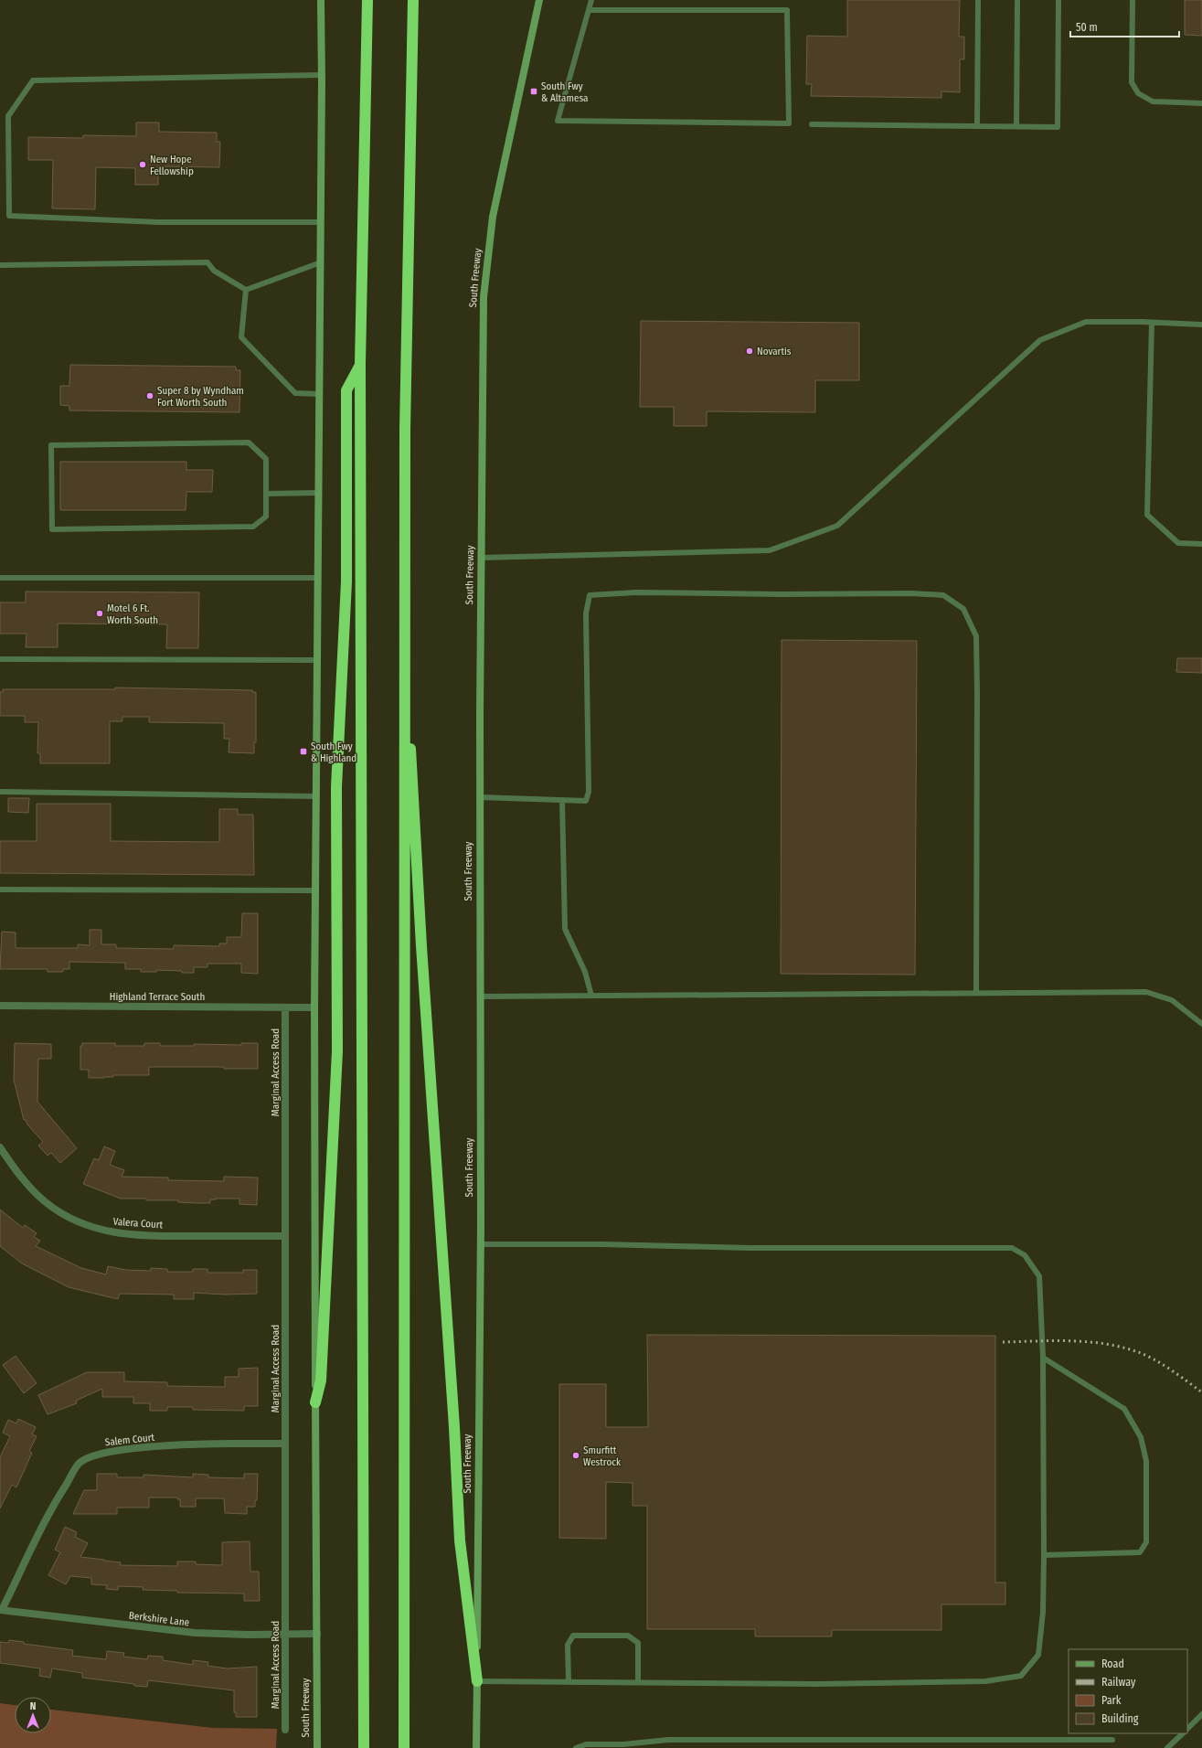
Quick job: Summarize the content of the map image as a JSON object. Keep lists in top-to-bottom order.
{
  "streets": {
    "main road": ["South Freeway"],
    "street": [
      "Highland Terrace South",
      "Marginal Access Road",
      "Valera Court",
      "Salem Court",
      "Berkshire Lane"
    ]
  },
  "crossings": [
    ["South Freeway", "Highland Terrace South"],
    ["South Freeway", "Berkshire Lane"],
    ["Highland Terrace South", "Marginal Access Road"],
    ["Marginal Access Road", "Valera Court"],
    ["Marginal Access Road", "Salem Court"],
    ["Marginal Access Road", "Berkshire Lane"],
    ["Salem Court", "Berkshire Lane"]
  ],
  "places": {
    "transit": ["South Fwy & Altamesa", "South Fwy & Highland"],
    "other": [
      "New Hope Fellowship",
      "Novartis",
      "Super 8 by Wyndham Fort Worth South",
      "Motel 6 Ft. Worth South",
      "Smurfitt Westrock"
    ]
  },
  "legend": [
    "Road",
    "Railway",
    "Park",
    "Building"
  ],
  "scale_bar": "50 m",
  "north": "top"
}
